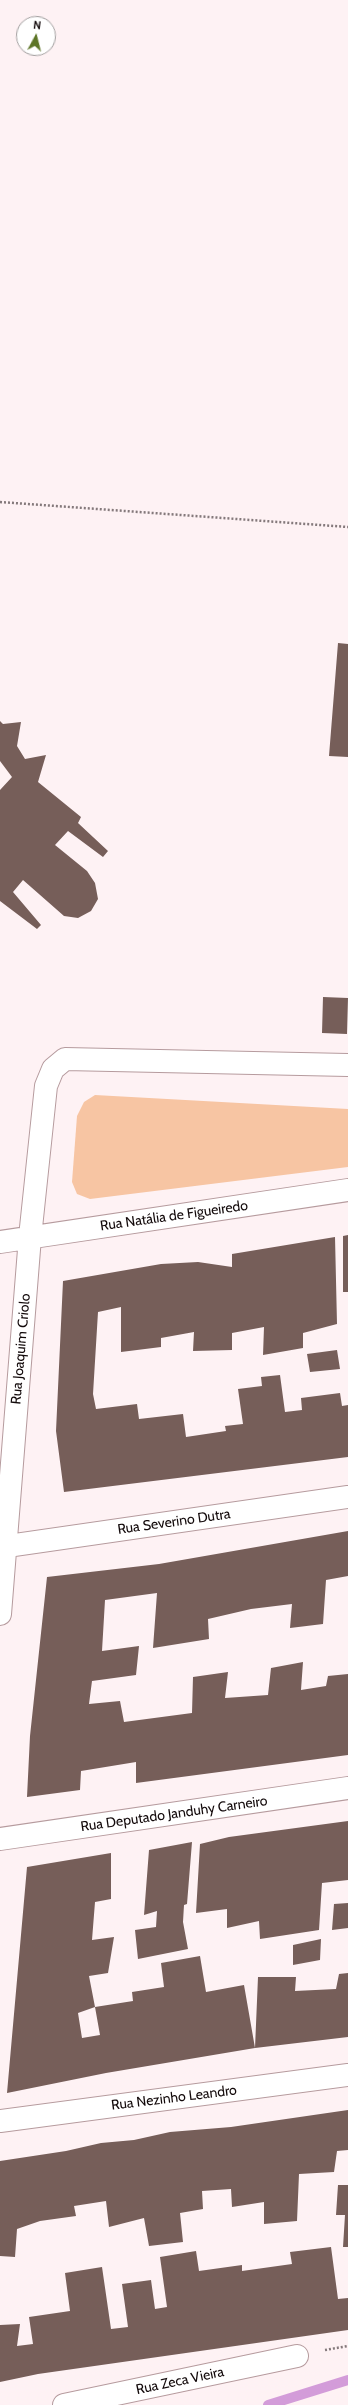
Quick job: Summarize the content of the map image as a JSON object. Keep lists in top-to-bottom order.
{
  "streets": {
    "street": [
      "Rua Natália de Figueiredo",
      "Rua Joaquim Criolo",
      "Rua Severino Dutra",
      "Rua Deputado Janduhy Carneiro",
      "Rua Nezinho Leandro",
      "Rua Zeca Vieira"
    ]
  },
  "crossings": [
    ["Rua Natália de Figueiredo", "Rua Joaquim Criolo"],
    ["Rua Joaquim Criolo", "Rua Severino Dutra"]
  ],
  "north": "top"
}
